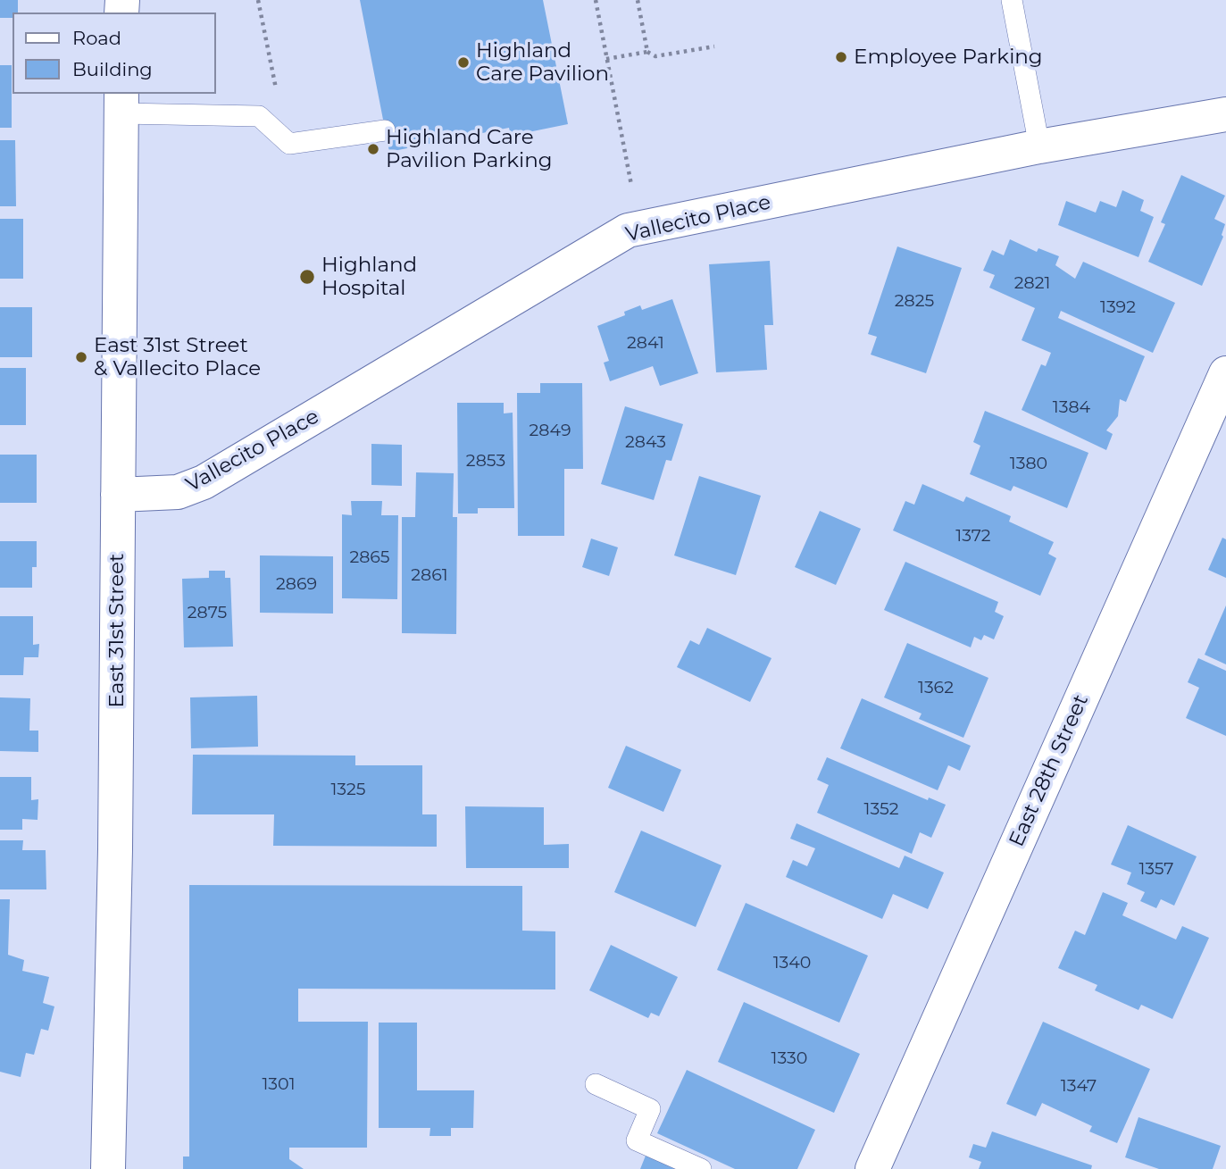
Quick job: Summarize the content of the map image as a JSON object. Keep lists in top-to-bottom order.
{
  "streets": {
    "street": ["Vallecito Place", "East 31st Street", "East 28th Street"]
  },
  "crossings": [
    ["Vallecito Place", "East 31st Street"]
  ],
  "places": [
    "Employee Parking",
    "Highland Care Pavilion",
    "Highland Care Pavilion Parking",
    "Highland Hospital",
    "East 31st Street & Vallecito Place"
  ],
  "house_numbers": [
    "2821",
    "2825",
    "1392",
    "2841",
    "1384",
    "2849",
    "2843",
    "2853",
    "1380",
    "1372",
    "2865",
    "2861",
    "2869",
    "2875",
    "1362",
    "1325",
    "1352",
    "1357",
    "1340",
    "1330",
    "1301",
    "1347"
  ],
  "legend": ["Road", "Building"]
}
